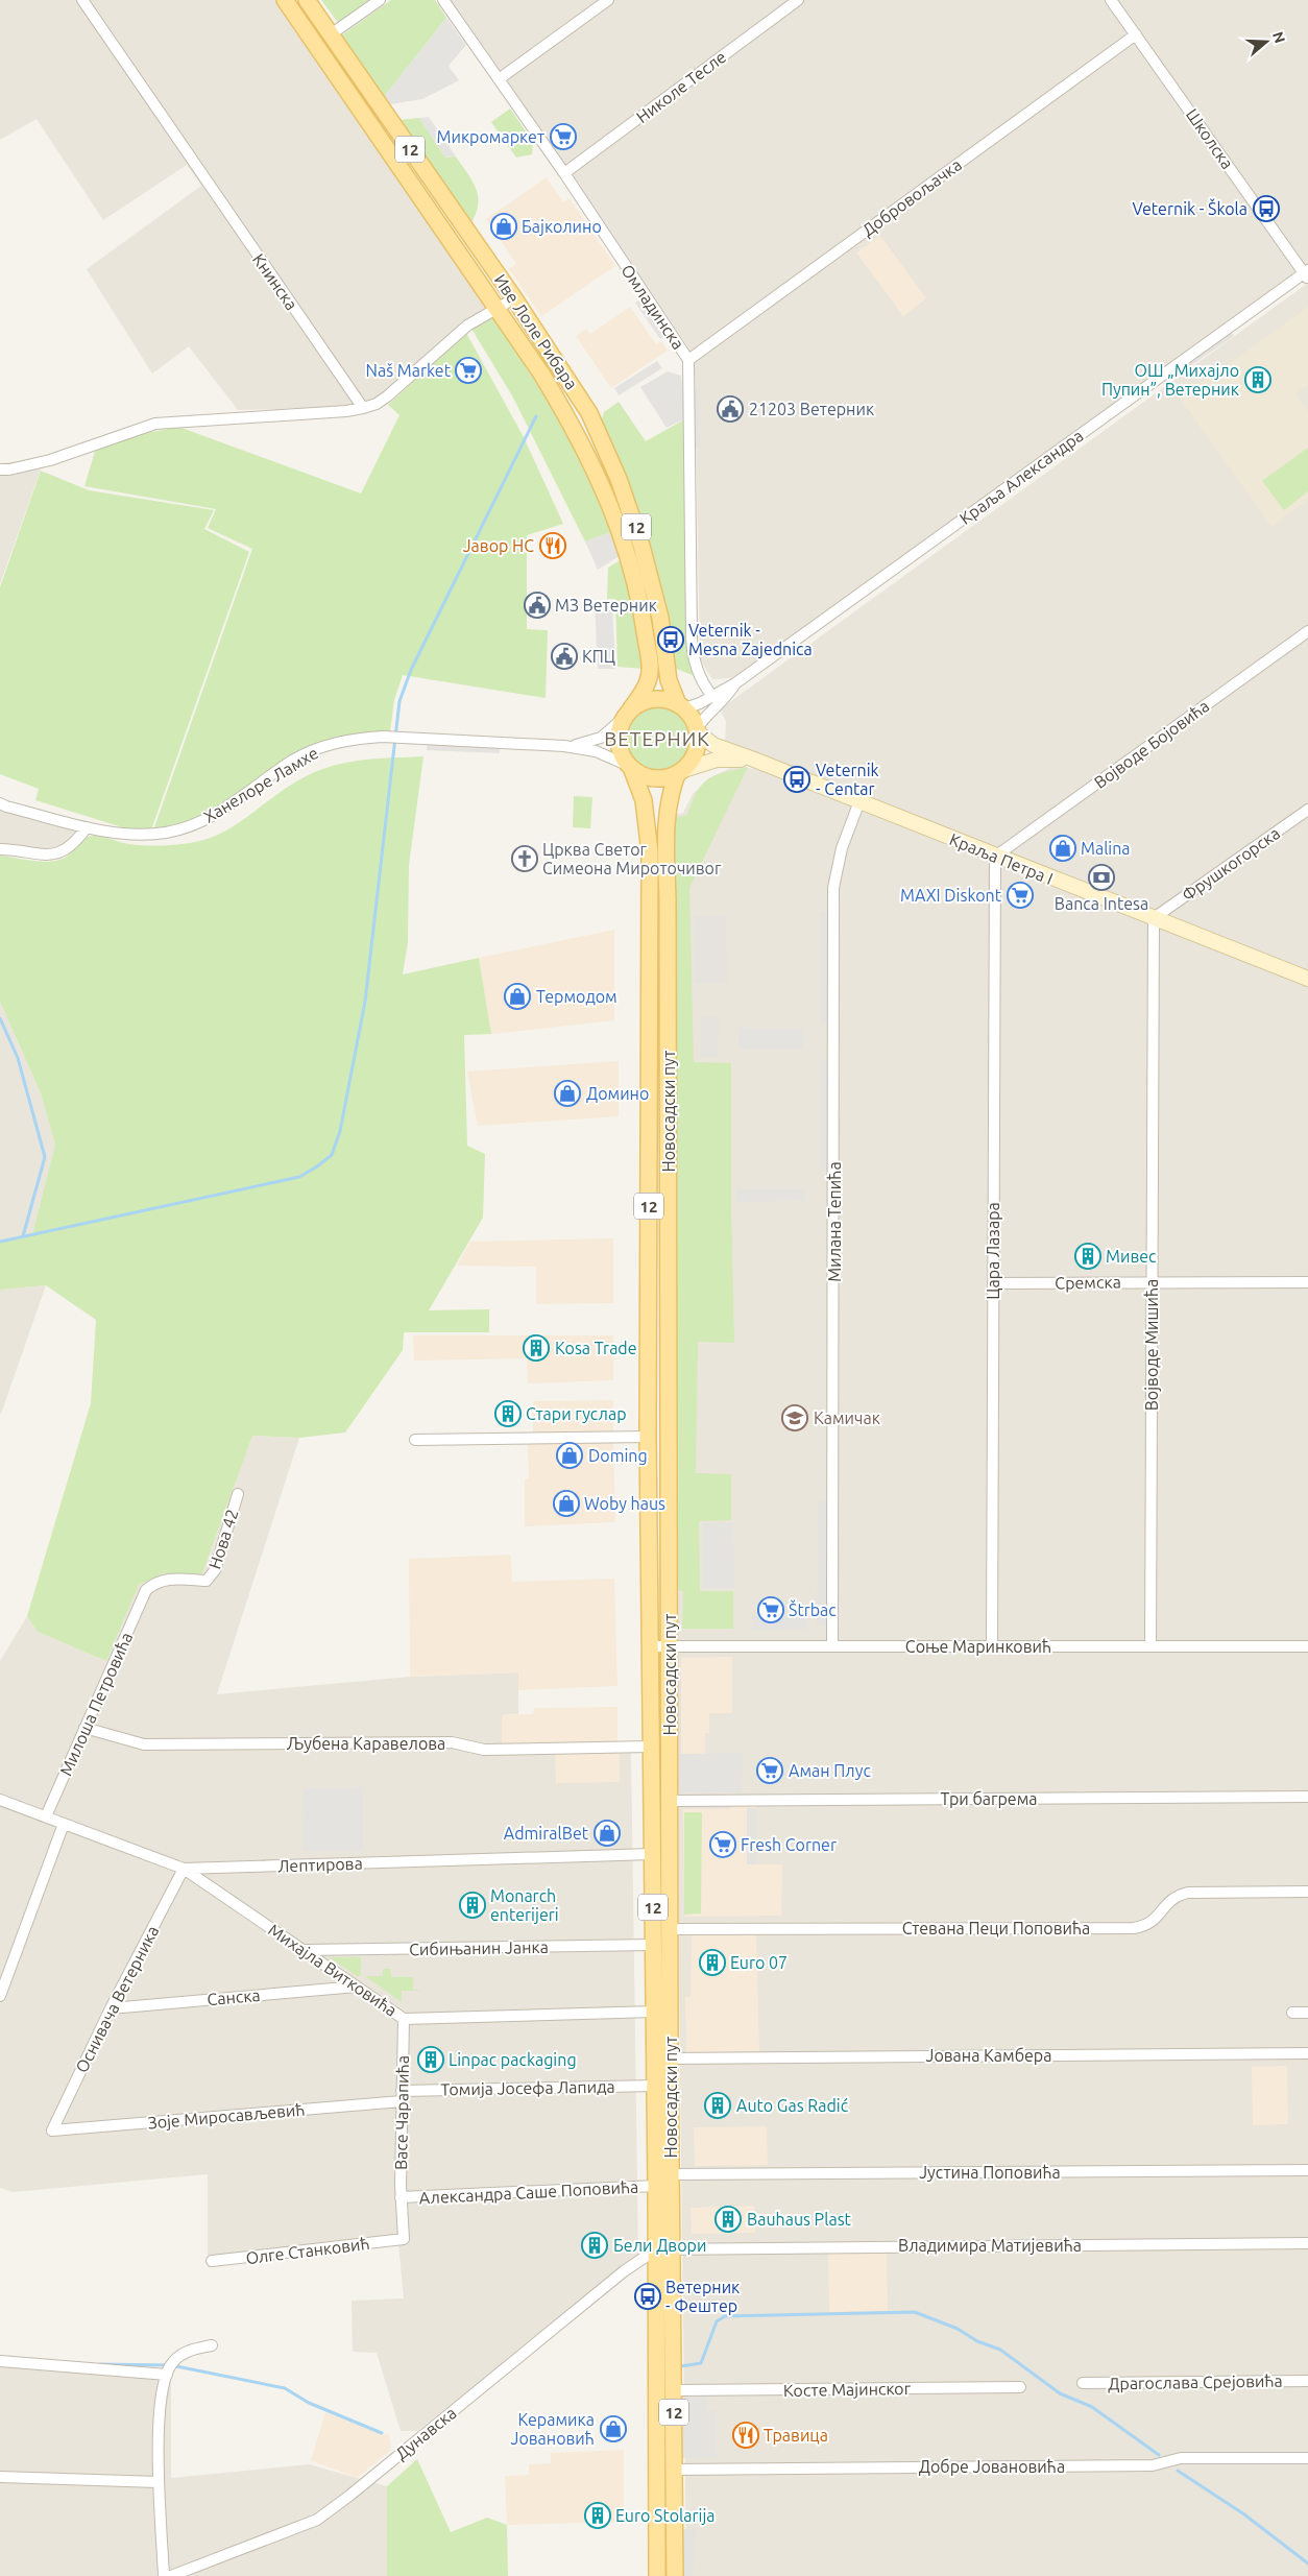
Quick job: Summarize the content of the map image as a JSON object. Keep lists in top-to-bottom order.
{
  "streets": {
    "main road": ["12", "Иве Лоле Рибара", "Новосадски пут"],
    "street": [
      "Николе Тесле",
      "Школска",
      "Добровољачка",
      "Книнска",
      "Омладинска",
      "Краља Александра",
      "Војводе Бојовића",
      "Ханелоре Ламхе",
      "Краља Петра I",
      "Фрушкогорска",
      "Милана Тепића",
      "Цара Лазара",
      "Сремска",
      "Војводе Мишића",
      "Нова 42",
      "Соње Маринковић",
      "Милоша Петровића",
      "Љубена Каравелова",
      "Три багрема",
      "Лептирова",
      "Стевана Пеци Поповића",
      "Сибињанин Јанка",
      "Михајла Витковића",
      "Санска",
      "Оснивача Ветерника",
      "Јована Камбера",
      "Томија Јосефа Лапида",
      "Васе Чарапића",
      "Зоје Миросављевић",
      "Јустина Поповића",
      "Александра Саше Поповића",
      "Владимира Матијевића",
      "Олге Станковић",
      "Драгослава Срејовића",
      "Косте Мајинског",
      "Дунавска",
      "Добре Јовановића"
    ]
  },
  "crossings": [
    ["Николе Тесле", "Омладинска"],
    ["Школска", "Добровољачка"],
    ["Школска", "Краља Александра"],
    ["12", "Иве Лоле Рибара"],
    ["12", "Ханелоре Ламхе"],
    ["12", "Краља Петра I"],
    ["12", "Новосадски пут"],
    ["Добровољачка", "Омладинска"],
    ["Иве Лоле Рибара", "Ханелоре Ламхе"],
    ["Иве Лоле Рибара", "Краља Петра I"],
    ["Иве Лоле Рибара", "Новосадски пут"],
    ["Војводе Бојовића", "Краља Петра I"],
    ["Војводе Бојовића", "Цара Лазара"],
    ["Ханелоре Ламхе", "Краља Петра I"],
    ["Ханелоре Ламхе", "Новосадски пут"],
    ["Краља Петра I", "Фрушкогорска"],
    ["Краља Петра I", "Новосадски пут"],
    ["Краља Петра I", "Милана Тепића"],
    ["Краља Петра I", "Цара Лазара"],
    ["Краља Петра I", "Војводе Мишића"],
    ["Фрушкогорска", "Војводе Мишића"],
    ["Новосадски пут", "Соње Маринковић"],
    ["Новосадски пут", "Љубена Каравелова"],
    ["Новосадски пут", "Три багрема"],
    ["Новосадски пут", "Лептирова"],
    ["Новосадски пут", "Стевана Пеци Поповића"],
    ["Новосадски пут", "Сибињанин Јанка"],
    ["Новосадски пут", "Михајла Витковића"],
    ["Новосадски пут", "Јована Камбера"],
    ["Новосадски пут", "Томија Јосефа Лапида"],
    ["Новосадски пут", "Јустина Поповића"],
    ["Новосадски пут", "Александра Саше Поповића"],
    ["Новосадски пут", "Владимира Матијевића"],
    ["Новосадски пут", "Косте Мајинског"],
    ["Новосадски пут", "Дунавска"],
    ["Новосадски пут", "Добре Јовановића"],
    ["Милана Тепића", "Соње Маринковић"],
    ["Цара Лазара", "Сремска"],
    ["Цара Лазара", "Соње Маринковић"],
    ["Сремска", "Војводе Мишића"],
    ["Војводе Мишића", "Соње Маринковић"],
    ["Нова 42", "Милоша Петровића"],
    ["Милоша Петровића", "Љубена Каравелова"],
    ["Милоша Петровића", "Лептирова"],
    ["Лептирова", "Михајла Витковића"],
    ["Лептирова", "Оснивача Ветерника"],
    ["Сибињанин Јанка", "Михајла Витковића"],
    ["Михајла Витковића", "Санска"],
    ["Михајла Витковића", "Оснивача Ветерника"],
    ["Михајла Витковића", "Васе Чарапића"],
    ["Санска", "Оснивача Ветерника"],
    ["Оснивача Ветерника", "Зоје Миросављевић"],
    ["Томија Јосефа Лапида", "Васе Чарапића"],
    ["Томија Јосефа Лапида", "Зоје Миросављевић"],
    ["Васе Чарапића", "Зоје Миросављевић"],
    ["Васе Чарапића", "Александра Саше Поповића"],
    ["Васе Чарапића", "Олге Станковић"],
    ["Владимира Матијевића", "Дунавска"]
  ],
  "districts": ["ВЕТЕРНИК"],
  "places": {
    "supermarket": [
      "Микромаркет",
      "Naš Market",
      "MAXI Diskont",
      "Štrbac",
      "Аман Плус",
      "Fresh Corner"
    ],
    "bus stop": [
      "Veternik - Škola",
      "Veternik - Mesna Zajednica",
      "Veternik - Centar",
      "Ветерник - Фештер"
    ],
    "shop": [
      "Бајколино",
      "Malina",
      "Термодом",
      "Домино",
      "Doming",
      "Woby haus",
      "AdmiralBet",
      "Керамика Јовановић"
    ],
    "building": [
      "ОШ „Михајло Пупин”, Ветерник",
      "Мивес",
      "Kosa Trade",
      "Стари гуслар",
      "Monarch enterijeri",
      "Euro 07",
      "Linpac packaging",
      "Auto Gas Radić",
      "Bauhaus Plast",
      "Бели Двори",
      "Euro Stolarija"
    ],
    "public building": ["21203 Ветерник", "МЗ Ветерник", "КПЦ"],
    "restaurant": ["Јавор НС", "Травица"],
    "church": ["Црква Светог Симеона Мироточивог"],
    "bank": ["Banca Intesa"],
    "school or university": ["Камичак"]
  },
  "north": "right"
}
